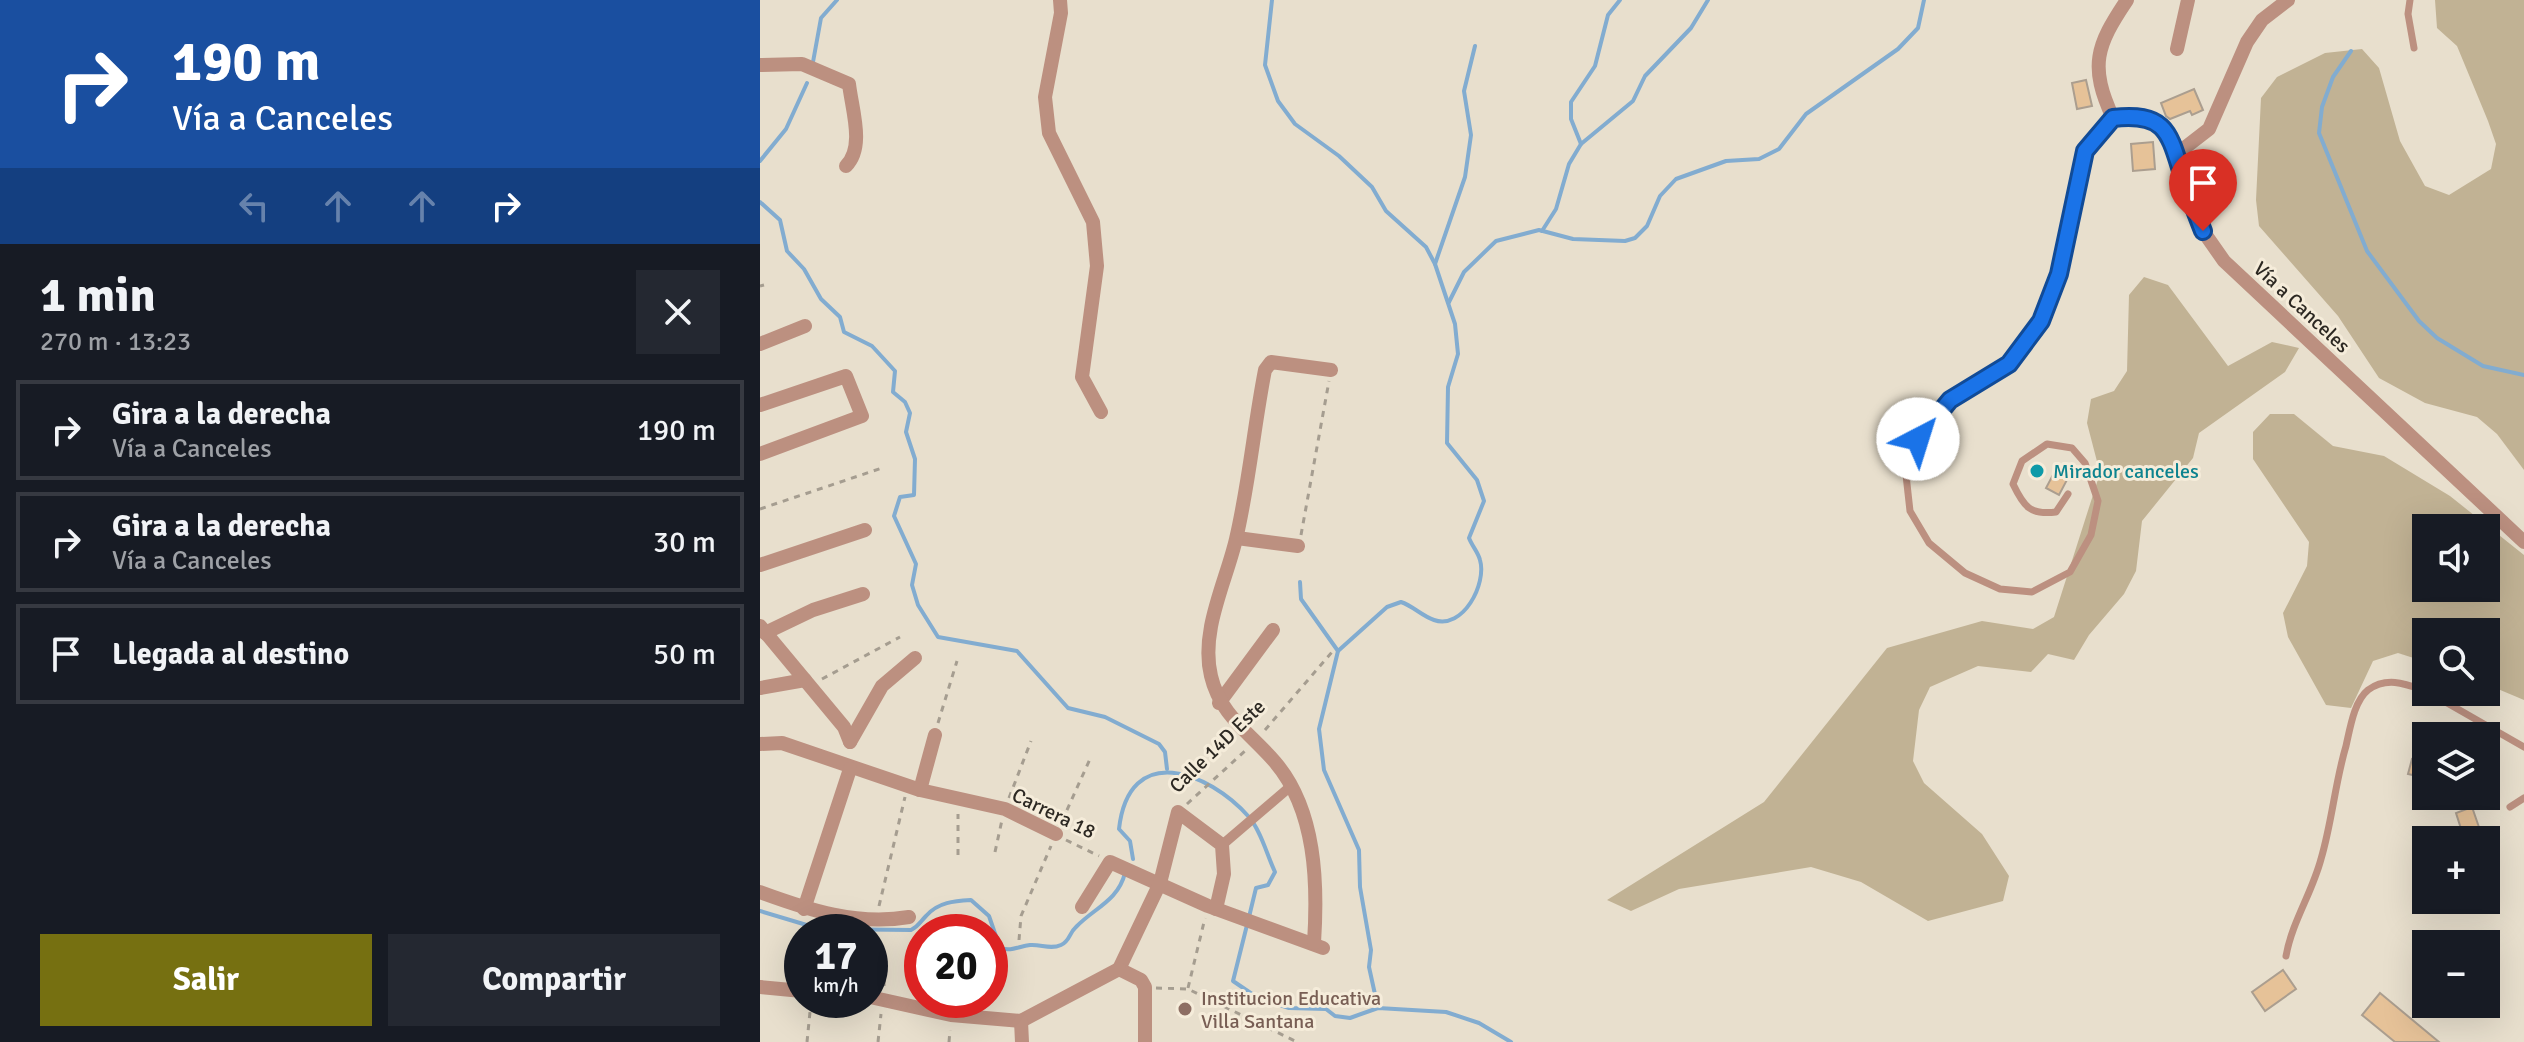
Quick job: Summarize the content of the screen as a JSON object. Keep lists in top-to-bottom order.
{
  "streets": {
    "street": ["Vía a Canceles", "Calle 14D Este", "Carrera 18"]
  },
  "crossings": [
    ["Calle 14D Este", "Carrera 18"]
  ],
  "places": ["Mirador canceles", "Institucion Educativa Villa Santana"],
  "page": {
    "turn": ["190 m", "Vía a Canceles"],
    "heading": ["1 min", "270 m · 13:23"],
    "list": [
      {
        "name": "Gira a la derecha",
        "note": "Vía a Canceles",
        "value": "190 m"
      },
      {
        "name": "Gira a la derecha",
        "note": "Vía a Canceles",
        "value": "30 m"
      },
      {
        "name": "Llegada al destino",
        "value": "50 m"
      }
    ],
    "map_buttons": ["+", "−"],
    "speed": "17 km/h",
    "limit": "20",
    "buttons": ["Salir", "Compartir"]
  }
}
